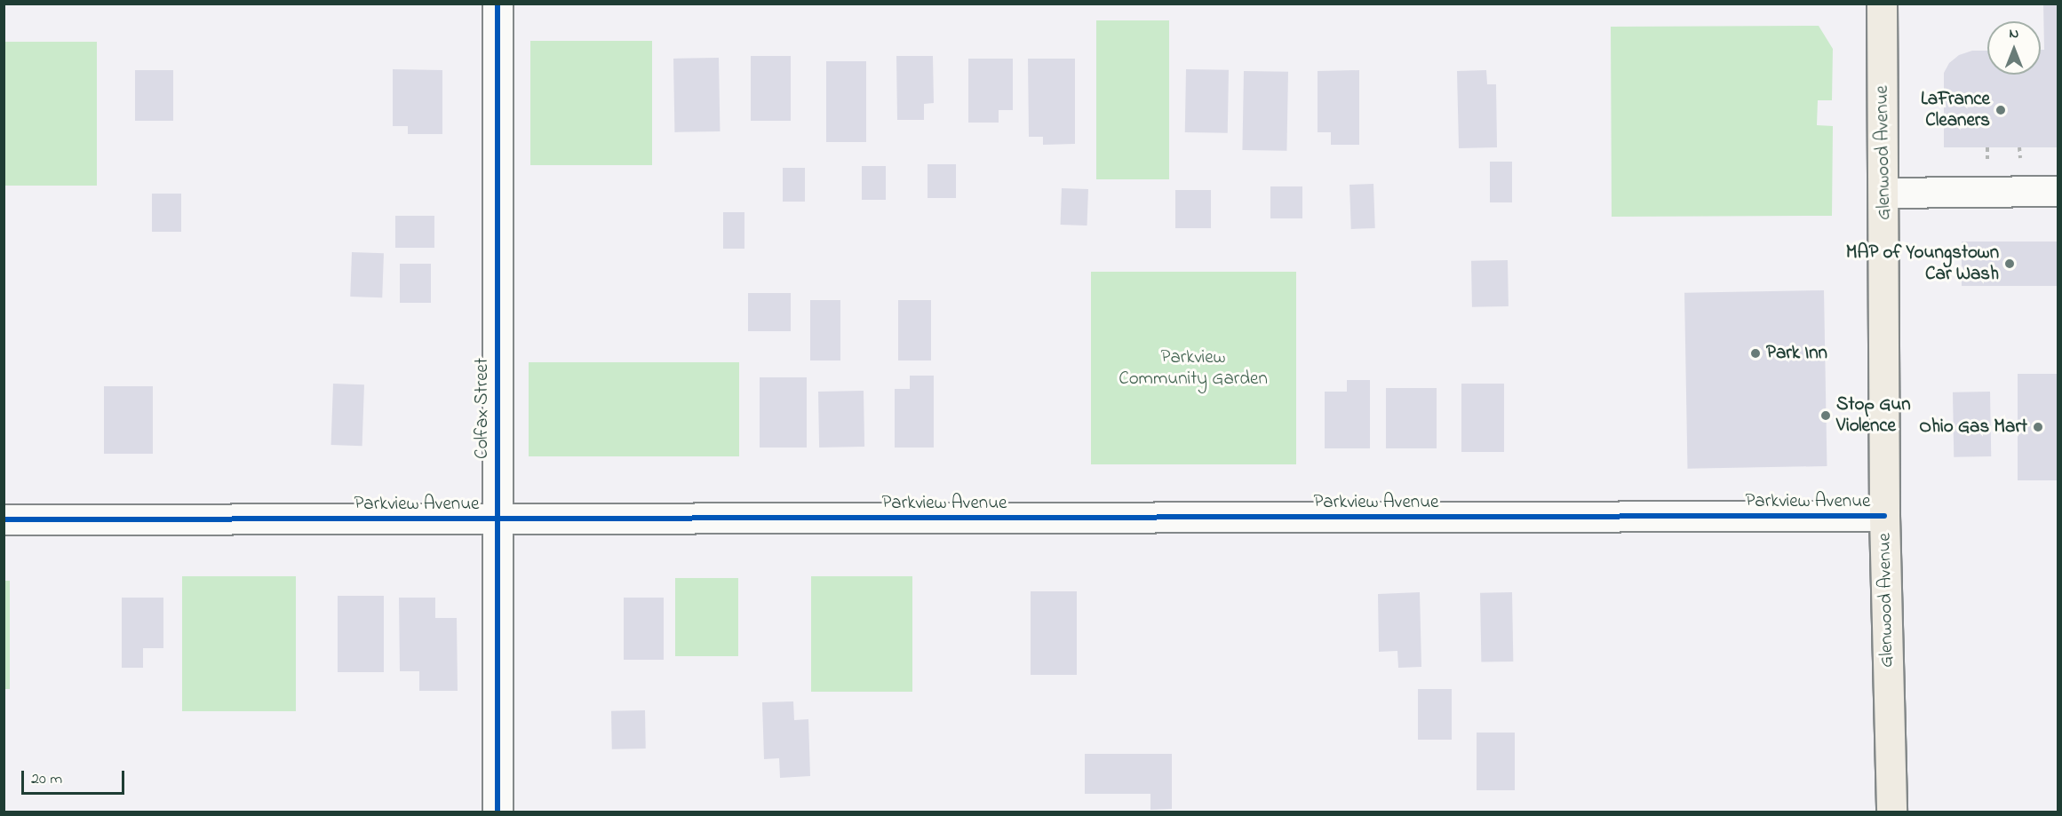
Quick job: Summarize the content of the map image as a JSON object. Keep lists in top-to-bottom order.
{
  "streets": {
    "main road": ["Glenwood Avenue"],
    "street": ["Colfax Street", "Parkview Avenue"]
  },
  "crossings": [
    ["Glenwood Avenue", "Parkview Avenue"],
    ["Colfax Street", "Parkview Avenue"]
  ],
  "parks": ["Parkview Community Garden"],
  "places": [
    "LaFrance Cleaners",
    "MAP of Youngstown Car Wash",
    "Park Inn",
    "Stop Gun Violence",
    "Ohio Gas Mart"
  ],
  "scale_bar": "20 m",
  "north": "top"
}
